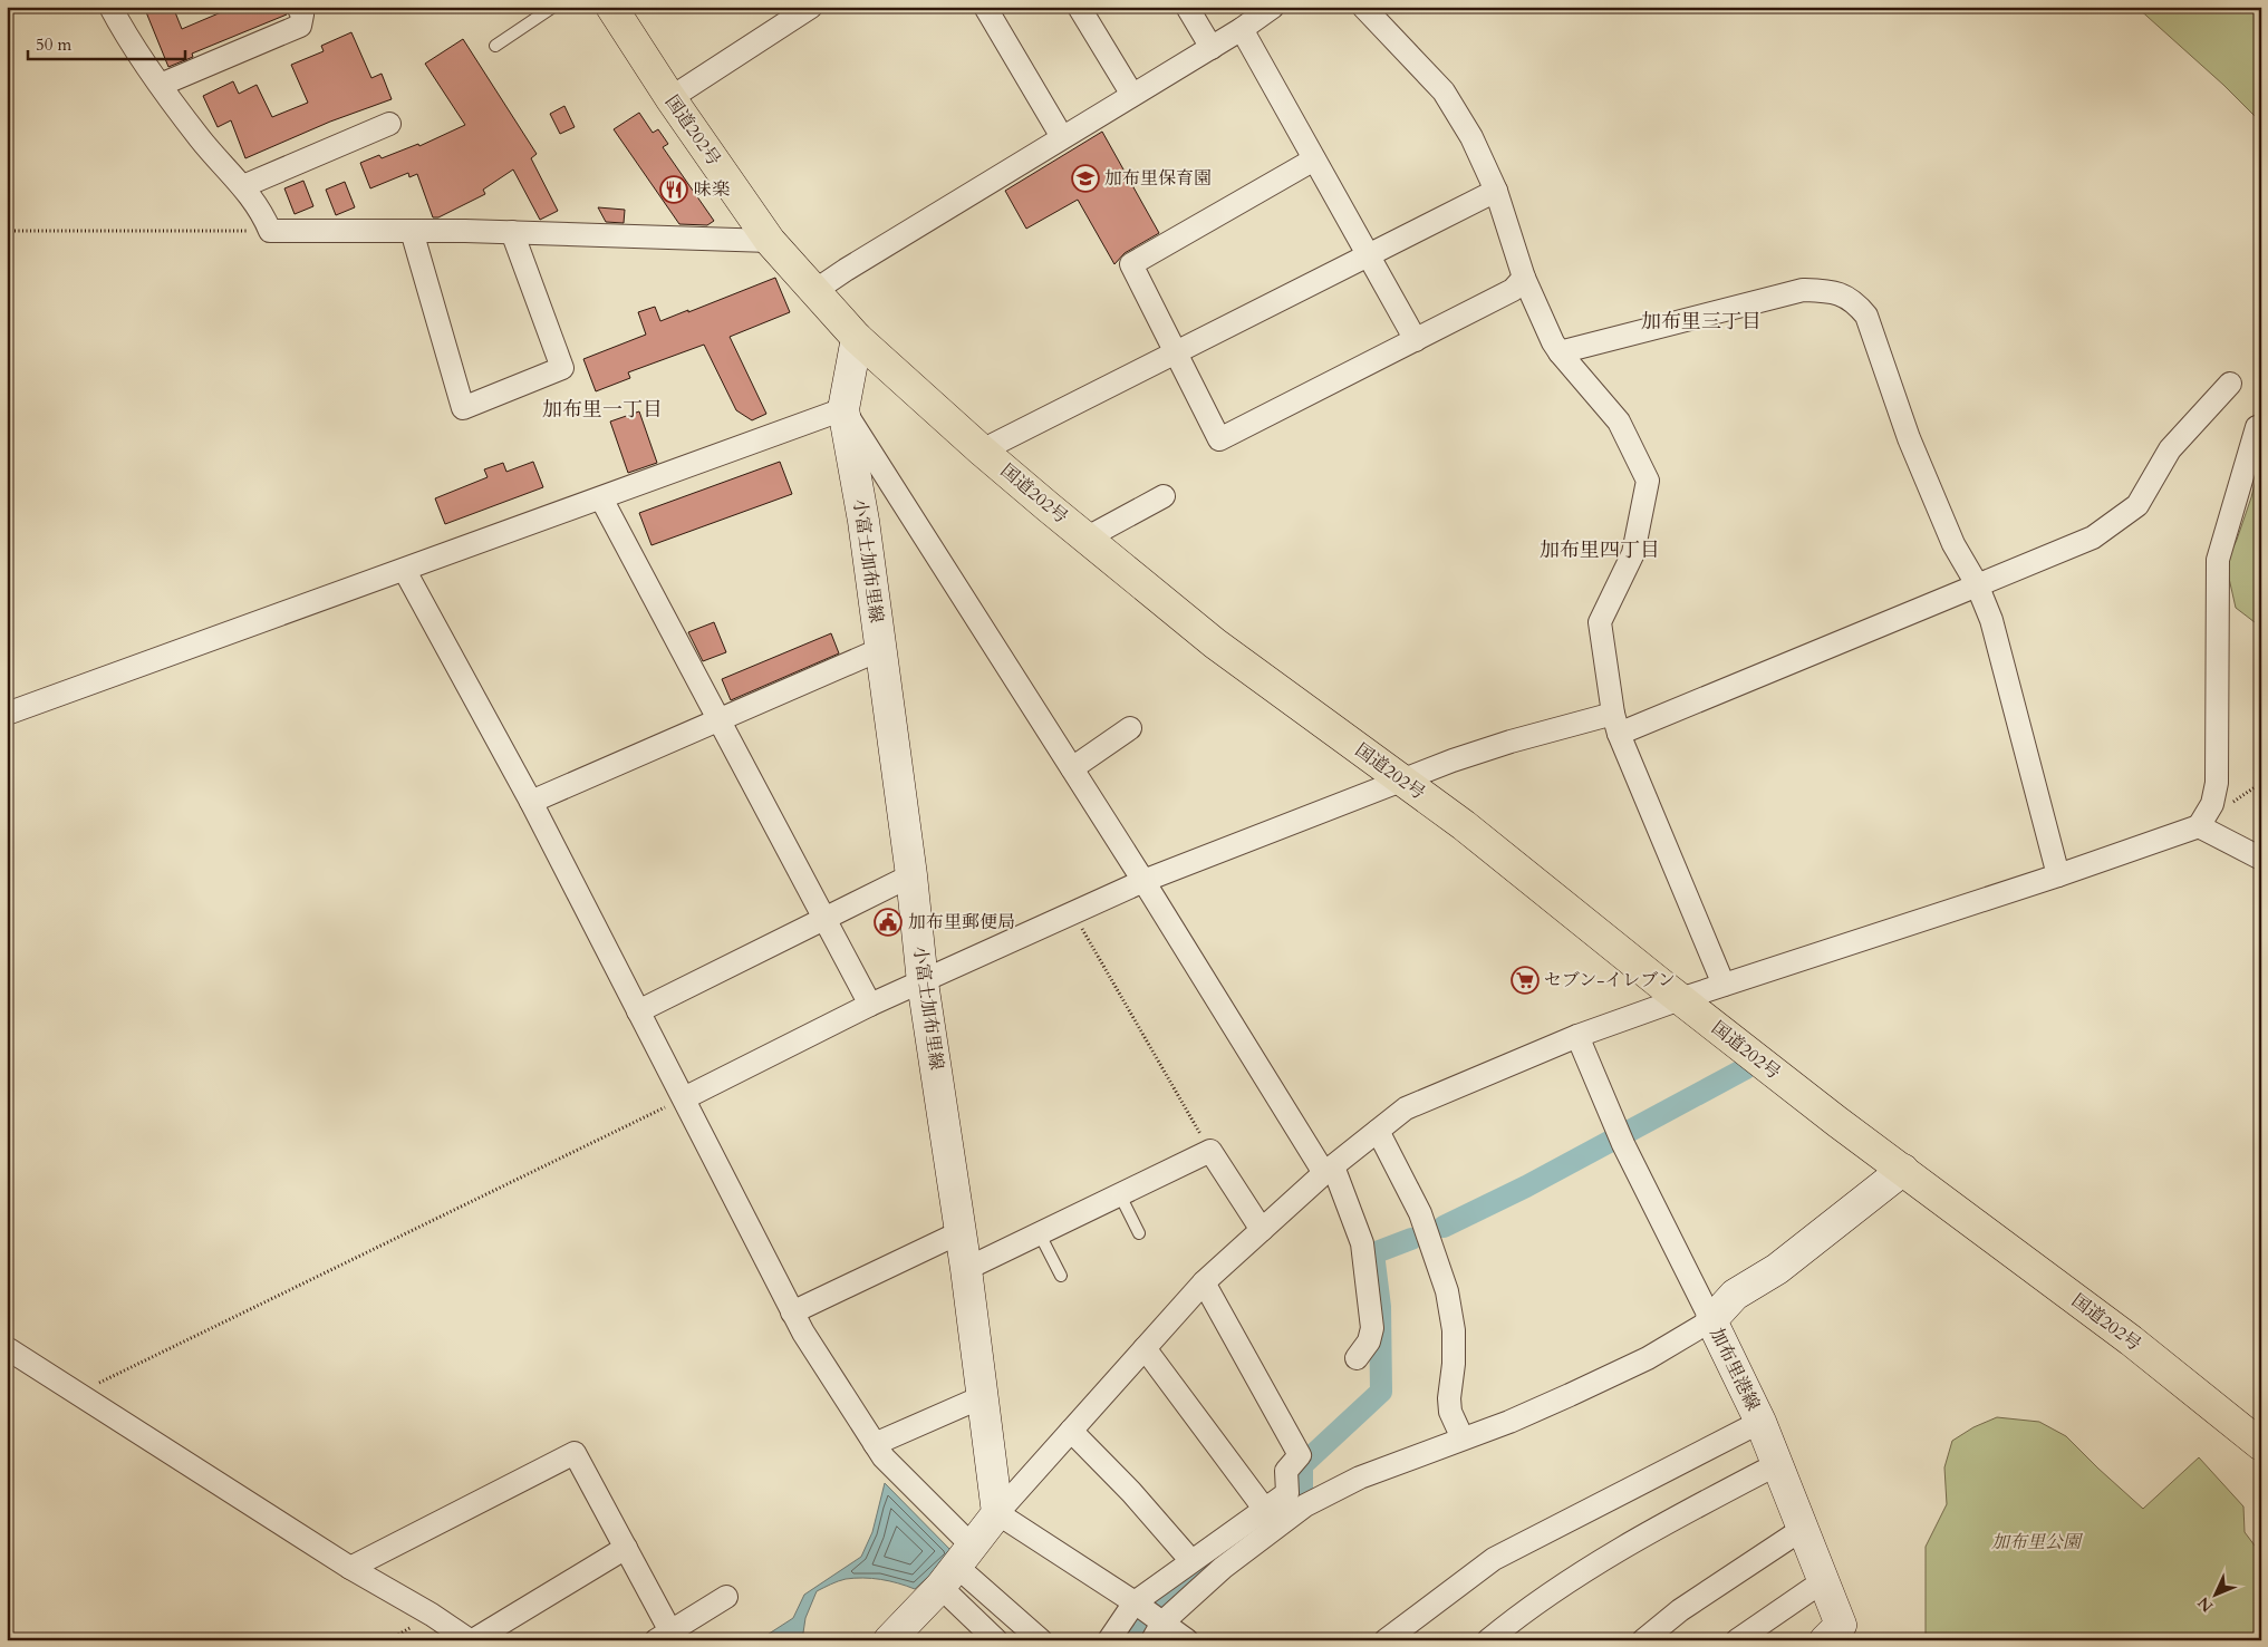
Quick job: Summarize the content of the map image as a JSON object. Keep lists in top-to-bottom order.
{
  "streets": {
    "highway": ["国道202号"],
    "main road": ["小富士加布里線", "加布里港線"]
  },
  "crossings": [
    ["国道202号", "小富士加布里線"],
    ["国道202号", "加布里港線"]
  ],
  "districts": ["加布里三丁目", "加布里一丁目", "加布里四丁目"],
  "parks": ["加布里公園"],
  "places": {
    "school or university": ["加布里保育園"],
    "restaurant": ["味楽"],
    "public building": ["加布里郵便局"],
    "supermarket": ["セブン-イレブン"]
  },
  "scale_bar": "50 m",
  "north": "bottom left"
}
